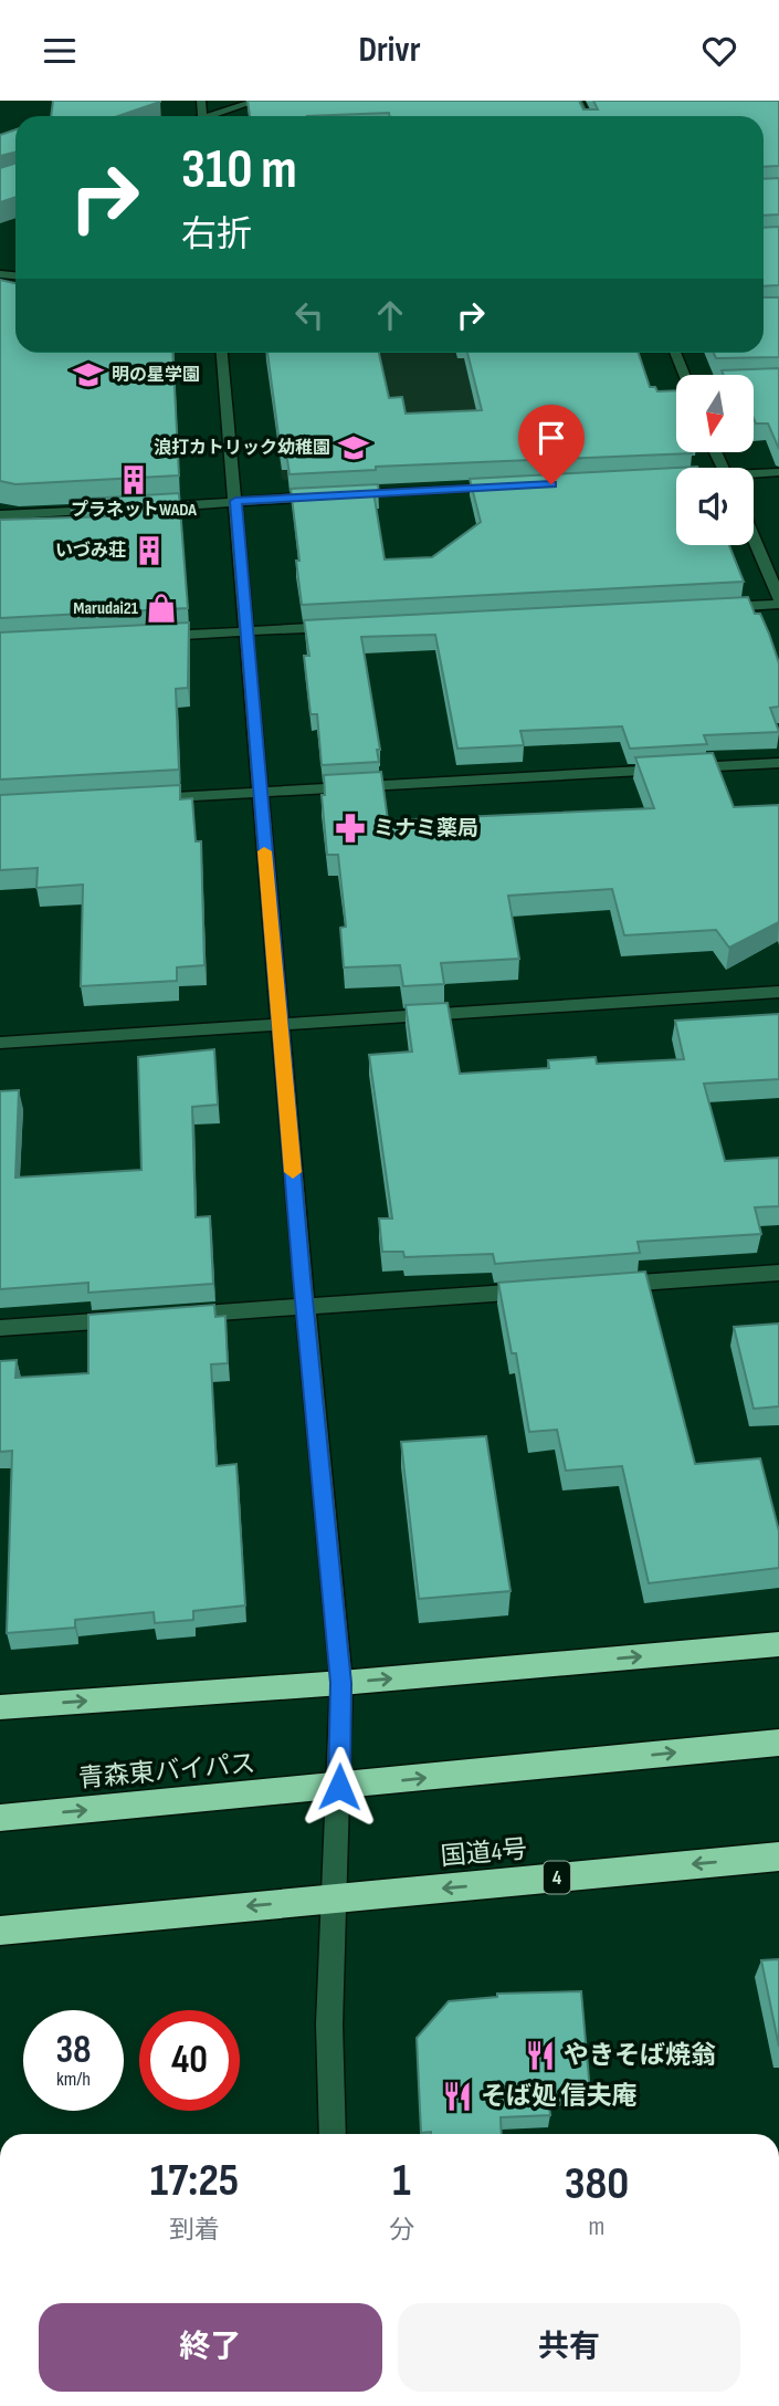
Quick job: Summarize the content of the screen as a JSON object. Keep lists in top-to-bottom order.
{
  "streets": {
    "highway": ["青森東バイパス", "国道4号", "4"]
  },
  "crossings": [
    ["国道4号", "4"]
  ],
  "places": {
    "school or university": ["明の星学園", "浪打カトリック幼稚園"],
    "building": ["プラネットWADA", "いづみ荘"],
    "shop": ["Marudai21"],
    "pharmacy": ["ミナミ薬局"],
    "restaurant": ["やきそば焼翁", "そば処 信夫庵"]
  },
  "north": "bottom",
  "page": {
    "header": "Drivr",
    "turn": ["310 m", "右折"],
    "speed": "38 km/h",
    "limit": "40",
    "eta": [
      "17:25",
      "到着",
      "1",
      "分",
      "380",
      "m"
    ],
    "buttons": ["終了", "共有"]
  }
}
